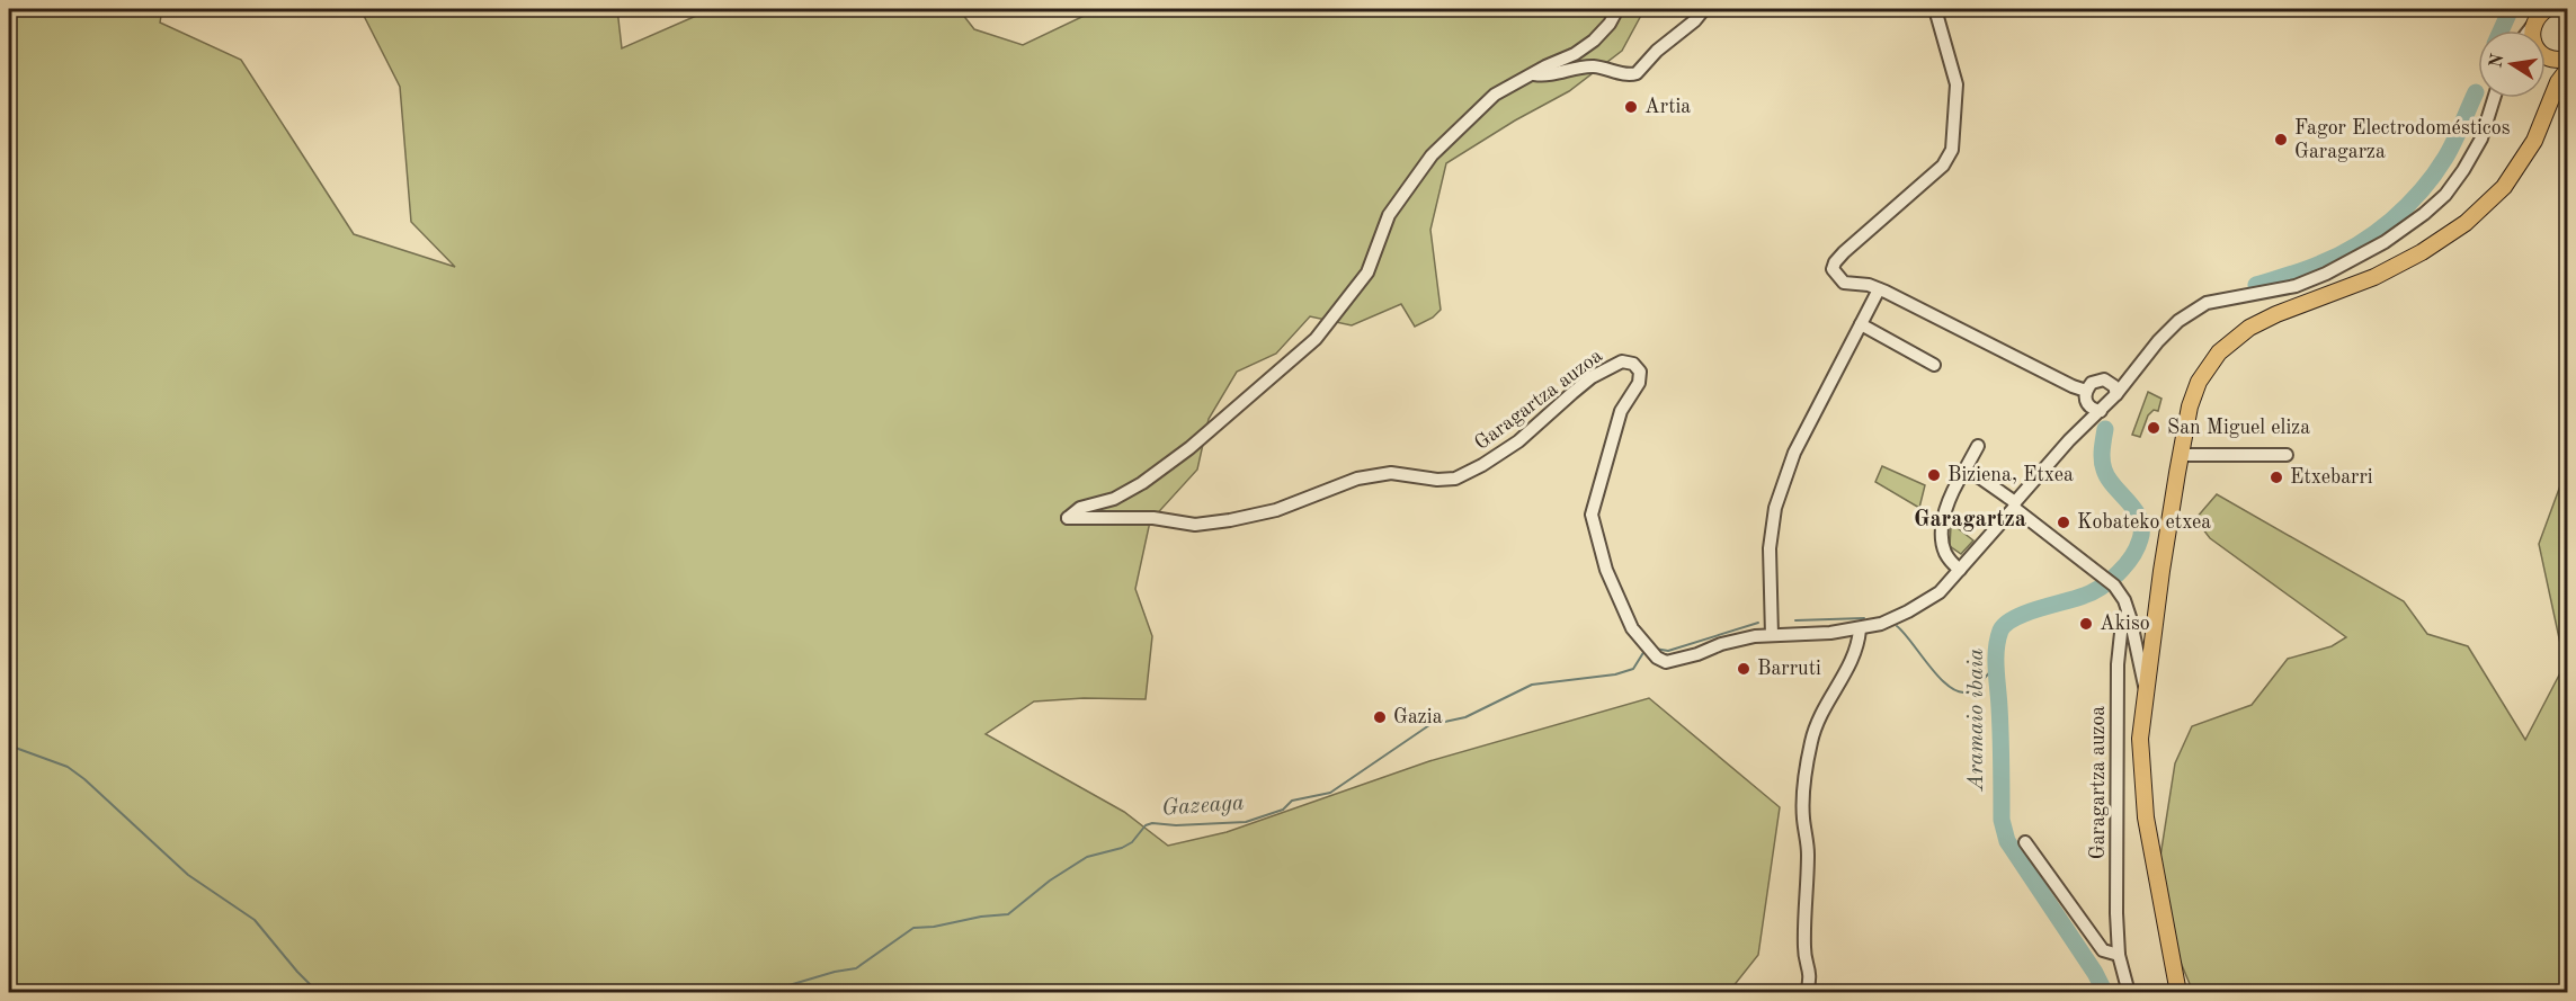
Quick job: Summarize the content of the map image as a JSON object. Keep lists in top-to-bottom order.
{
  "streets": {
    "street": ["Garagartza auzoa"]
  },
  "districts": ["Garagartza"],
  "water": ["Aramaio ibaia", "Gazeaga"],
  "places": [
    "Artia",
    "Fagor Electrodomésticos Garagarza",
    "San Miguel eliza",
    "Biziena, Etxea",
    "Etxebarri",
    "Kobateko etxea",
    "Akiso",
    "Barruti",
    "Gazia"
  ],
  "north": "left"
}
